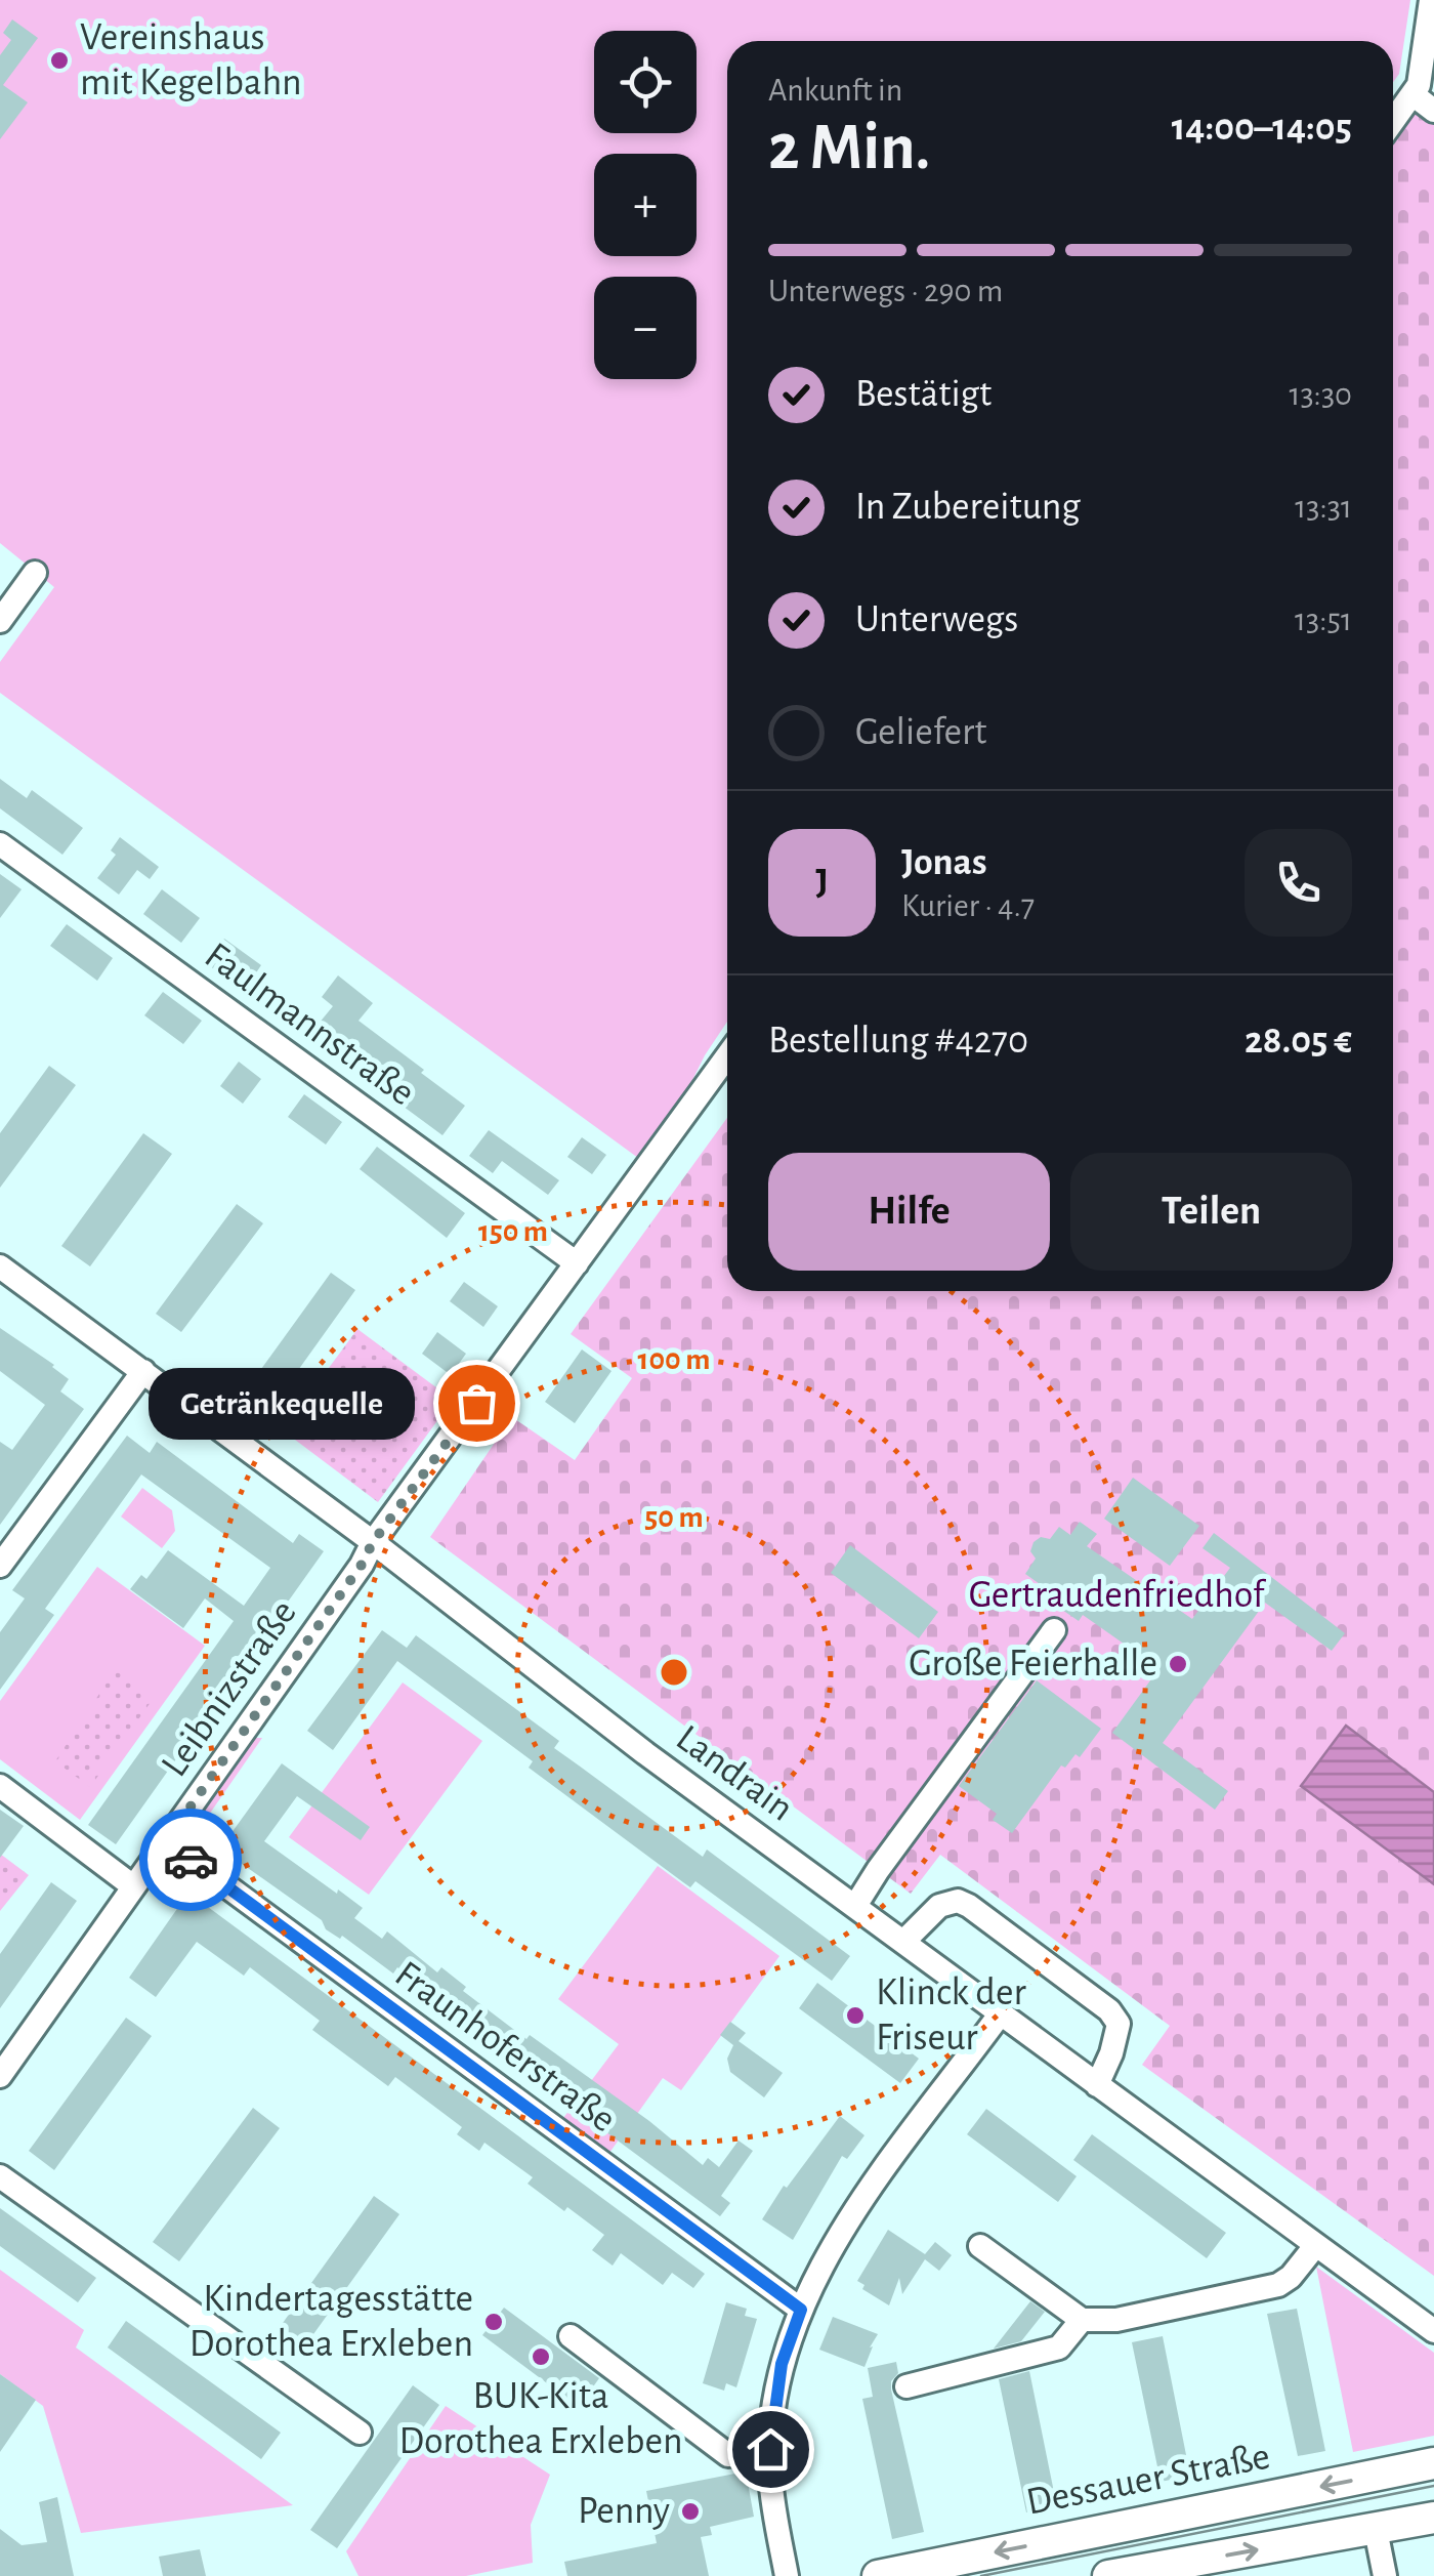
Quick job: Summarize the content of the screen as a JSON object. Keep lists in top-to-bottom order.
{
  "streets": {
    "main road": ["Dessauer Straße"],
    "street": [
      "Faulmannstraße",
      "Leibnizstraße",
      "Landrain",
      "Fraunhoferstraße"
    ]
  },
  "crossings": [
    ["Faulmannstraße", "Leibnizstraße"],
    ["Leibnizstraße", "Landrain"],
    ["Leibnizstraße", "Fraunhoferstraße"]
  ],
  "parks": ["Gertraudenfriedhof"],
  "places": [
    "Vereinshaus mit Kegelbahn",
    "Getränkequelle",
    "Große Feierhalle",
    "Klinck der Friseur",
    "Kindertagesstätte Dorothea Erxleben",
    "BUK-Kita Dorothea Erxleben",
    "Penny"
  ],
  "page": {
    "map_buttons": ["+", "−"],
    "heading": ["2 Min.", "Ankunft in", "14:00–14:05"],
    "panel": [
      "Jonas",
      "Kurier · 4.7",
      "Bestellung #4270",
      "28.05 €"
    ],
    "bar": "Unterwegs · 290 m",
    "list": [
      ["Bestätigt", "13:30"],
      ["In Zubereitung", "13:31"],
      ["Unterwegs", "13:51"],
      "Geliefert"
    ],
    "round": "J",
    "buttons": ["Hilfe", "Teilen"],
    "bubble": "Getränkequelle"
  },
  "rings": ["150 m", "100 m", "50 m"]
}
